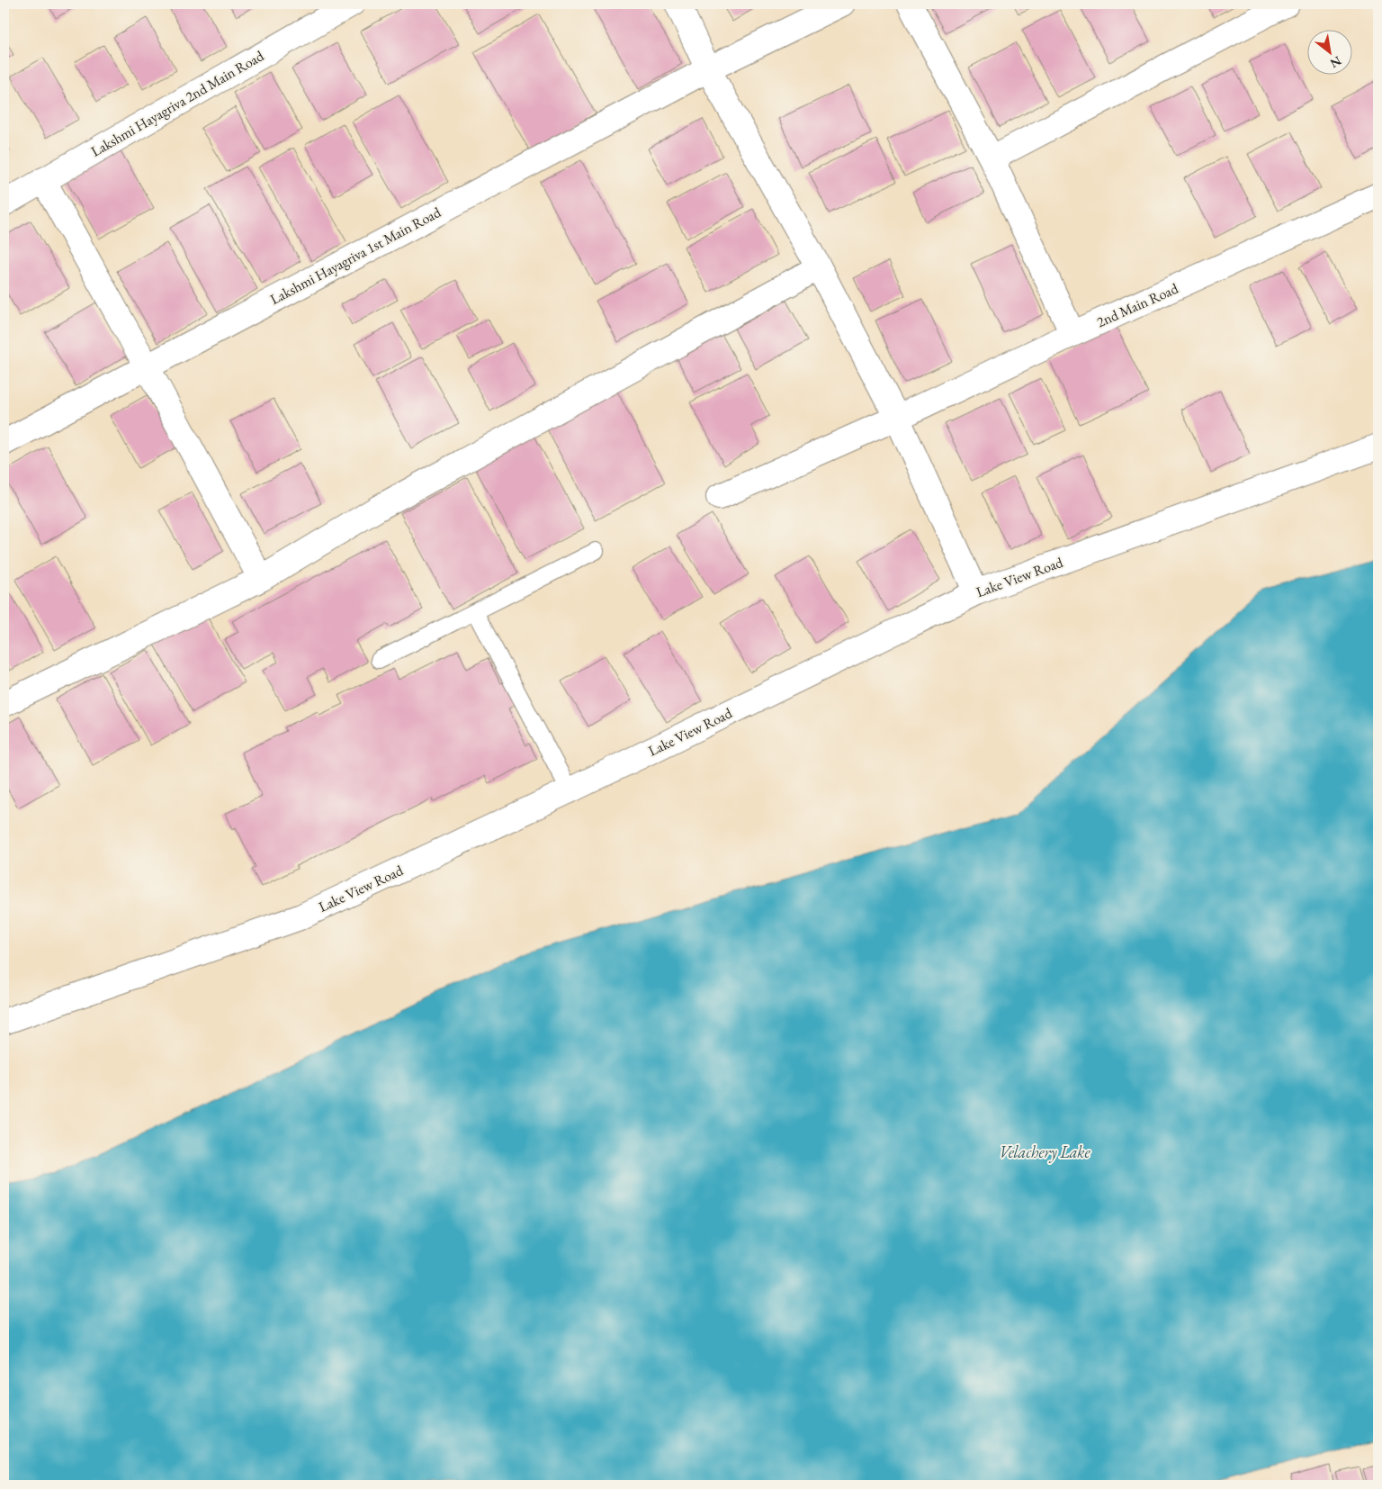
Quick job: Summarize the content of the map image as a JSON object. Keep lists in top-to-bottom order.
{
  "streets": {
    "street": [
      "Lakshmi Hayagriva 2nd Main Road",
      "Lakshmi Hayagriva 1st Main Road",
      "2nd Main Road",
      "Lake View Road"
    ]
  },
  "water": ["Velachery Lake"],
  "north": "bottom right"
}
